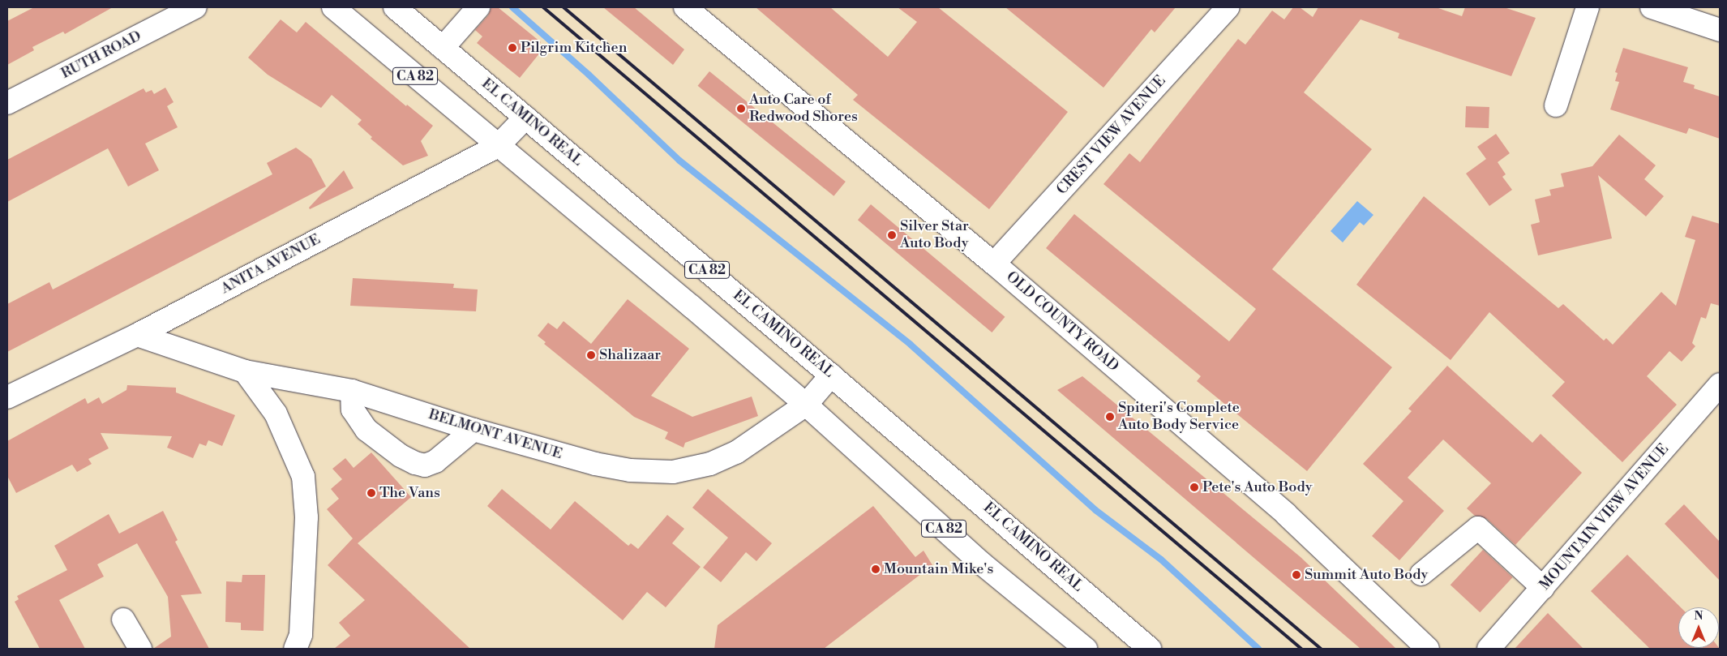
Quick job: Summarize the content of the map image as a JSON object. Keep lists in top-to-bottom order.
{
  "streets": {
    "street": [
      "RUTH ROAD",
      "CA 82",
      "EL CAMINO REAL",
      "CREST VIEW AVENUE",
      "ANITA AVENUE",
      "OLD COUNTY ROAD",
      "BELMONT AVENUE",
      "MOUNTAIN VIEW AVENUE"
    ]
  },
  "crossings": [
    ["CA 82", "ANITA AVENUE"],
    ["CA 82", "BELMONT AVENUE"],
    ["EL CAMINO REAL", "ANITA AVENUE"],
    ["EL CAMINO REAL", "BELMONT AVENUE"],
    ["CREST VIEW AVENUE", "OLD COUNTY ROAD"],
    ["ANITA AVENUE", "BELMONT AVENUE"]
  ],
  "places": [
    "Pilgrim Kitchen",
    "Auto Care of Redwood Shores",
    "Silver Star Auto Body",
    "Shalizaar",
    "Spiteri's Complete Auto Body Service",
    "Pete's Auto Body",
    "The Vans",
    "Mountain Mike's",
    "Summit Auto Body"
  ],
  "north": "top"
}
